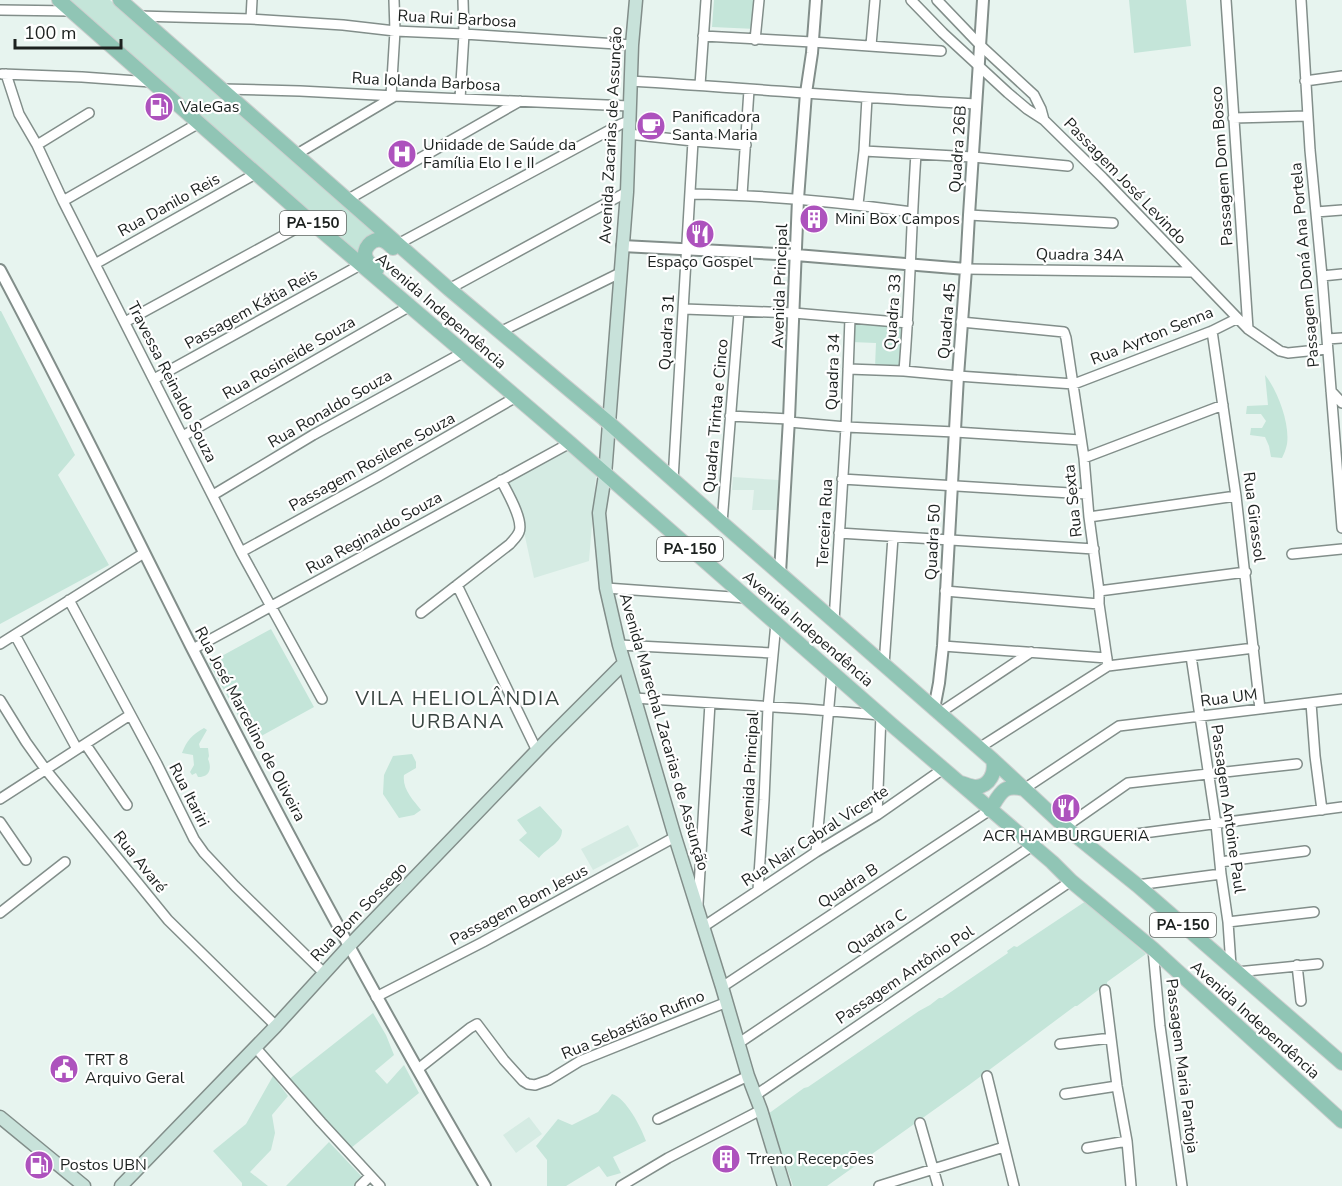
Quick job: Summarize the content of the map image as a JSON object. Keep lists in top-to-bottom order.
{
  "streets": {
    "main road": [
      "Avenida Zacarias de Assunção",
      "PA-150",
      "Avenida Independência",
      "Avenida Marechal Zacarias de Assunção",
      "Rua Bom Sossego"
    ],
    "street": [
      "Rua Rui Barbosa",
      "Rua Iolanda Barbosa",
      "Quadra 26B",
      "Passagem Dom Bosco",
      "Passagem José Levindo",
      "Rua Danilo Reis",
      "Quadra 34A",
      "Passagem Doná Ana Portela",
      "Avenida Principal",
      "Passagem Kátia Reis",
      "Quadra 33",
      "Quadra 45",
      "Quadra 31",
      "Rua Ayrton Senna",
      "Rua Rosineide Souza",
      "Quadra 34",
      "Travessa Reinaldo Souza",
      "Rua Ronaldo Souza",
      "Quadra Trinta e Cinco",
      "Passagem Rosilene Souza",
      "Rua Sexta",
      "Rua Girassol",
      "Terceira Rua",
      "Rua Reginaldo Souza",
      "Quadra 50",
      "Rua UM",
      "Rua José Marcelino de Oliveira",
      "Rua Itariri",
      "Passagem Antoine Paul",
      "Rua Nair Cabral Vicente",
      "Rua Avaré",
      "Quadra B",
      "Passagem Bom Jesus",
      "Quadra C",
      "Passagem Antônio Pol",
      "Rua Sebastião Rufino",
      "Passagem Maria Pantoja"
    ]
  },
  "crossings": [
    ["Rua Rui Barbosa", "Avenida Zacarias de Assunção"],
    ["Rua Rui Barbosa", "Avenida Independência"],
    ["Rua Iolanda Barbosa", "Avenida Zacarias de Assunção"],
    ["Rua Iolanda Barbosa", "Avenida Independência"],
    ["Avenida Zacarias de Assunção", "Avenida Marechal Zacarias de Assunção"],
    ["Quadra 26B", "Passagem José Levindo"],
    ["Quadra 26B", "Quadra 34A"],
    ["Quadra 26B", "Quadra 45"],
    ["Passagem Dom Bosco", "Passagem José Levindo"],
    ["Passagem Dom Bosco", "Rua Ayrton Senna"],
    ["Passagem José Levindo", "Quadra 34A"],
    ["Passagem José Levindo", "Passagem Doná Ana Portela"],
    ["Passagem José Levindo", "Rua Ayrton Senna"],
    ["Rua Danilo Reis", "Avenida Independência"],
    ["Rua Danilo Reis", "Travessa Reinaldo Souza"],
    ["Quadra 34A", "Quadra 45"],
    ["Avenida Principal", "Avenida Independência"],
    ["Avenida Principal", "Quadra 33"],
    ["Avenida Principal", "Rua Nair Cabral Vicente"],
    ["Passagem Kátia Reis", "Avenida Independência"],
    ["Passagem Kátia Reis", "Travessa Reinaldo Souza"],
    ["Avenida Independência", "Quadra 31"],
    ["Avenida Independência", "Rua Rosineide Souza"],
    ["Avenida Independência", "Rua Ronaldo Souza"],
    ["Avenida Independência", "Quadra Trinta e Cinco"],
    ["Avenida Independência", "Passagem Rosilene Souza"],
    ["Avenida Independência", "Terceira Rua"],
    ["Avenida Independência", "Rua Reginaldo Souza"],
    ["Avenida Independência", "Quadra 50"],
    ["Avenida Independência", "Rua UM"],
    ["Avenida Independência", "Avenida Marechal Zacarias de Assunção"],
    ["Avenida Independência", "Passagem Antoine Paul"],
    ["Avenida Independência", "Rua Nair Cabral Vicente"],
    ["Avenida Independência", "Quadra B"],
    ["Avenida Independência", "Quadra C"],
    ["Avenida Independência", "Passagem Antônio Pol"],
    ["Avenida Independência", "Passagem Maria Pantoja"],
    ["Quadra 33", "Quadra 31"],
    ["Quadra 45", "Rua Sexta"],
    ["Quadra 45", "Quadra 50"],
    ["Rua Ayrton Senna", "Rua Sexta"],
    ["Rua Ayrton Senna", "Rua Girassol"],
    ["Rua Rosineide Souza", "Travessa Reinaldo Souza"],
    ["Quadra 34", "Terceira Rua"],
    ["Travessa Reinaldo Souza", "Rua Ronaldo Souza"],
    ["Travessa Reinaldo Souza", "Passagem Rosilene Souza"],
    ["Travessa Reinaldo Souza", "Rua Reginaldo Souza"],
    ["Rua Girassol", "Rua UM"],
    ["Rua Reginaldo Souza", "Rua José Marcelino de Oliveira"],
    ["Rua UM", "Passagem Antoine Paul"],
    ["Rua José Marcelino de Oliveira", "Passagem Bom Jesus"],
    ["Rua José Marcelino de Oliveira", "Rua Bom Sossego"],
    ["Rua José Marcelino de Oliveira", "Rua Sebastião Rufino"],
    ["Avenida Marechal Zacarias de Assunção", "Rua Nair Cabral Vicente"],
    ["Avenida Marechal Zacarias de Assunção", "Quadra B"],
    ["Avenida Marechal Zacarias de Assunção", "Passagem Bom Jesus"],
    ["Avenida Marechal Zacarias de Assunção", "Rua Bom Sossego"],
    ["Avenida Marechal Zacarias de Assunção", "Quadra C"],
    ["Avenida Marechal Zacarias de Assunção", "Passagem Antônio Pol"],
    ["Avenida Marechal Zacarias de Assunção", "Rua Sebastião Rufino"],
    ["Rua Itariri", "Rua Bom Sossego"],
    ["Rua Avaré", "Rua Bom Sossego"]
  ],
  "districts": ["VILA HELIOLÂNDIA URBANA"],
  "places": {
    "fuel station": ["ValeGas", "Postos UBN"],
    "cafe": ["Panificadora Santa Maria"],
    "hospital": ["Unidade de Saúde da Família Elo I e II"],
    "building": ["Mini Box Campos", "Trreno Recepções"],
    "restaurant": ["Espaço Gospel", "ACR HAMBURGUERIA"],
    "public building": ["TRT 8 Arquivo Geral"]
  },
  "scale_bar": "100 m"
}
